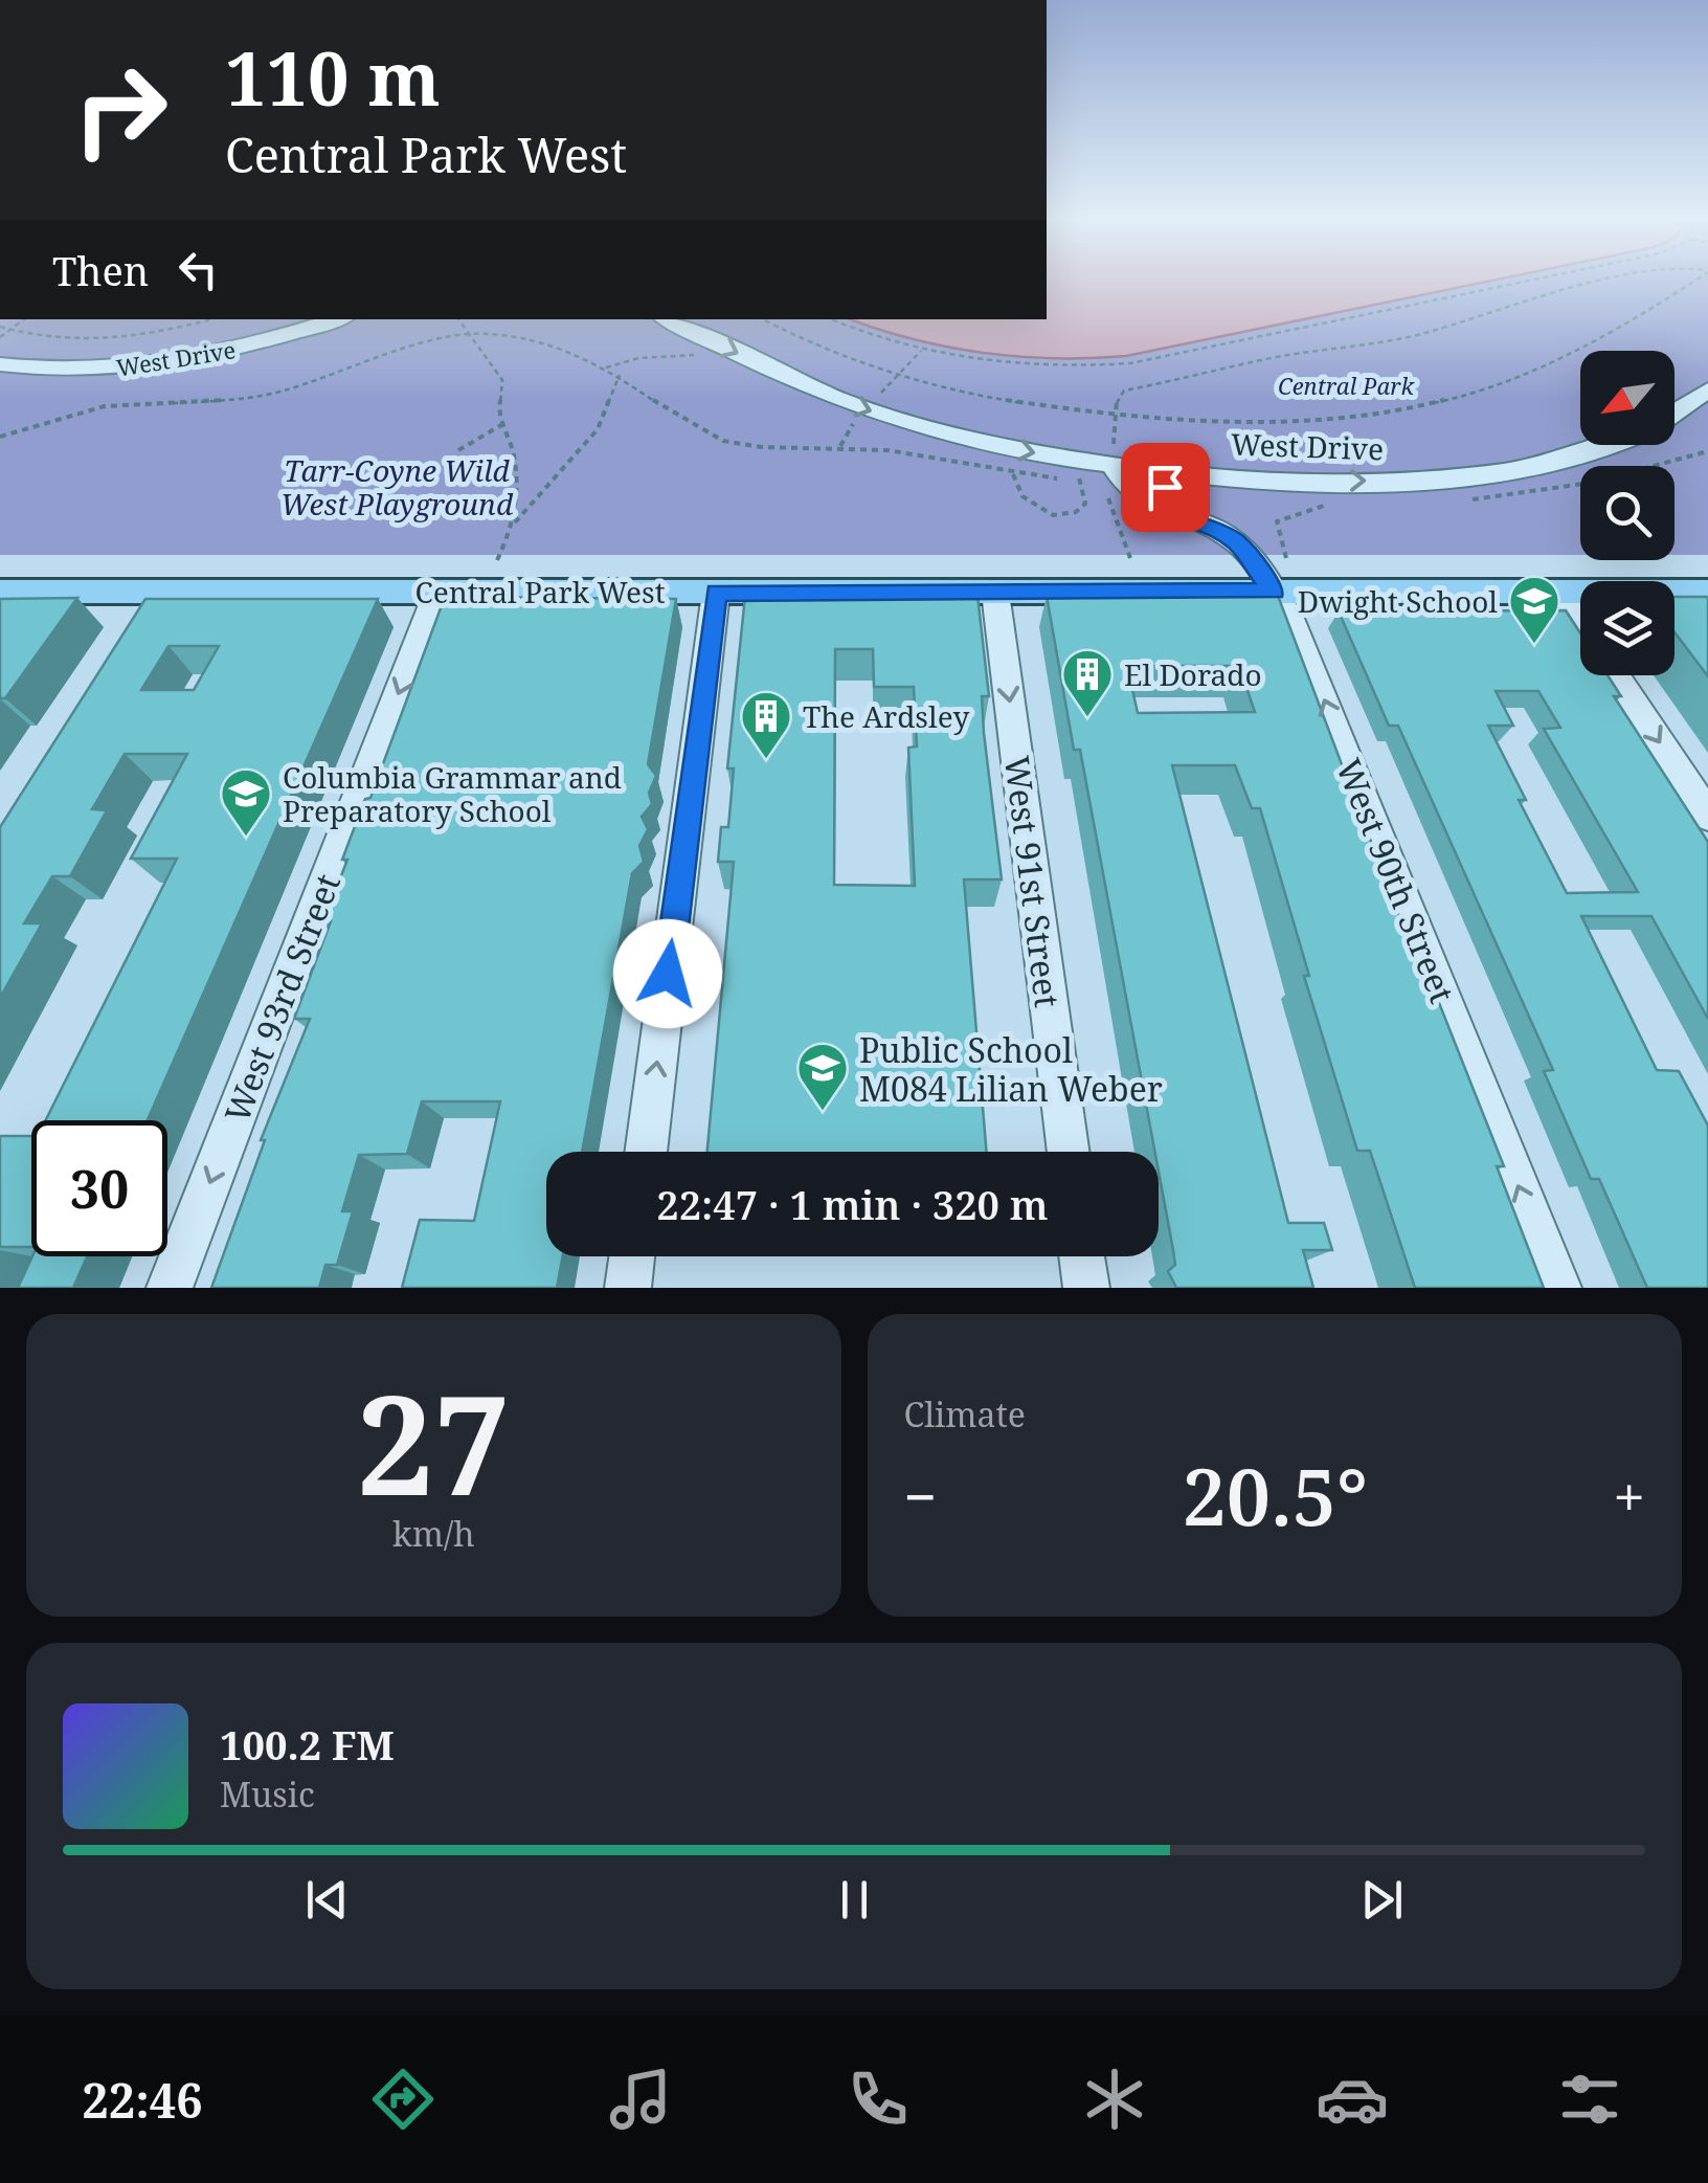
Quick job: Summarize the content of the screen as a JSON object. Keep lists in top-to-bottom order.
{
  "streets": {
    "main road": ["Central Park West"],
    "street": [
      "West Drive",
      "West 90th Street",
      "West 91st Street",
      "West 93rd Street"
    ]
  },
  "crossings": [
    ["West Drive", "West 90th Street"],
    ["Central Park West", "West 90th Street"],
    ["Central Park West", "West 91st Street"],
    ["Central Park West", "West 93rd Street"]
  ],
  "one_way": [
    "West Drive",
    "West 90th Street",
    "West 91st Street",
    "West 93rd Street"
  ],
  "parks": ["Central Park", "Tarr-Coyne Wild West Playground"],
  "places": {
    "school or university": ["Dwight School", "Columbia Grammar and Preparatory School", "Public School M084 Lilian Weber"],
    "building": ["El Dorado", "The Ardsley"]
  },
  "north": "bottom left",
  "page": {
    "turn": ["110 m", "Central Park West"],
    "then": "Then",
    "limit": "30",
    "trip": "22:47 · 1 min · 320 m",
    "tile": [
      ["27", "km/h"],
      "Climate"
    ],
    "heat": ["−", "20.5°", "+"],
    "song": ["100.2 FM", "Music"],
    "tabs": "22:46"
  }
}
